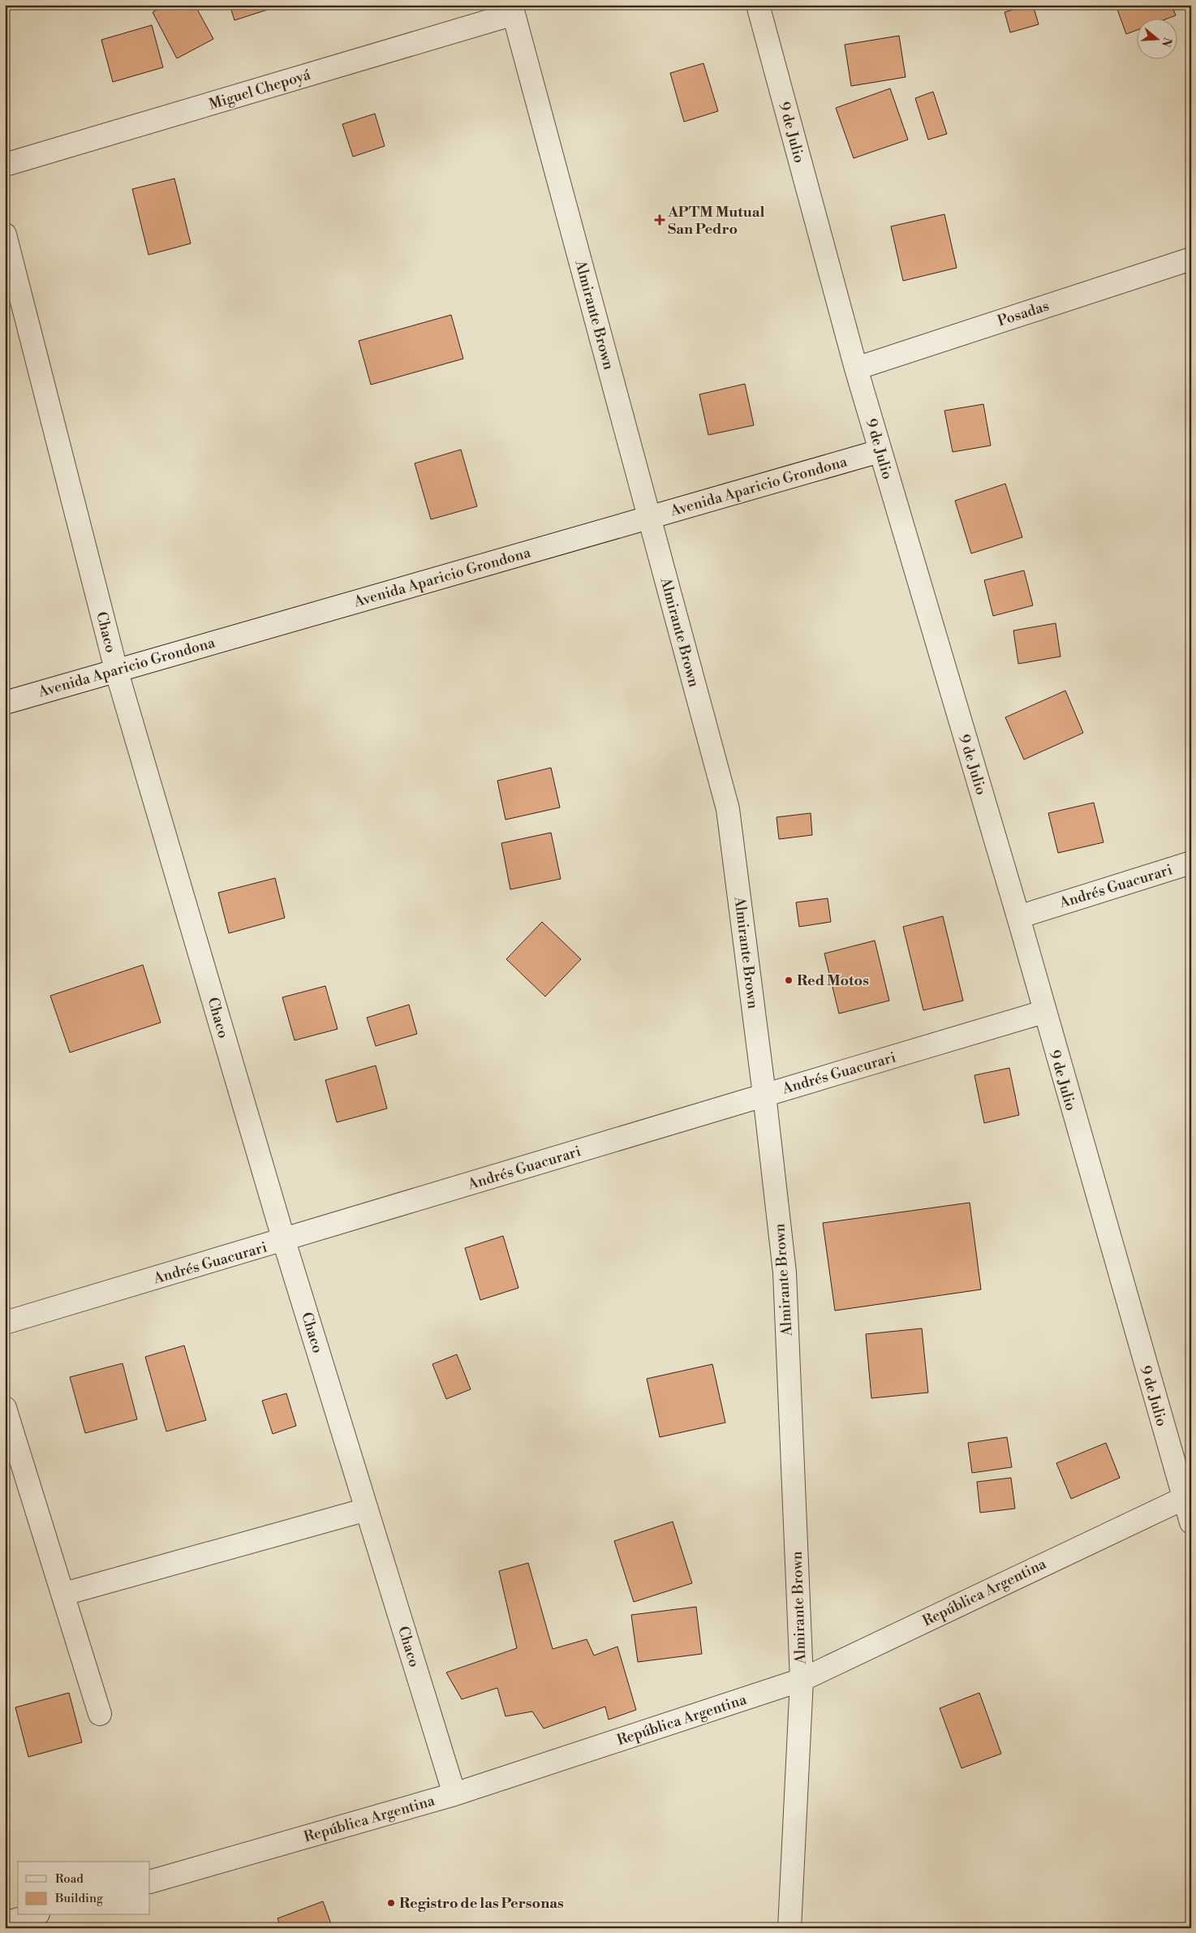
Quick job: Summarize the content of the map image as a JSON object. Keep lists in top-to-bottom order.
{
  "streets": {
    "street": [
      "Miguel Chepoyá",
      "9 de Julio",
      "Posadas",
      "Almirante Brown",
      "Avenida Aparicio Grondona",
      "Chaco",
      "Andrés Guacurari",
      "República Argentina"
    ]
  },
  "crossings": [
    ["Miguel Chepoyá", "Almirante Brown"],
    ["9 de Julio", "Posadas"],
    ["9 de Julio", "Avenida Aparicio Grondona"],
    ["9 de Julio", "Andrés Guacurari"],
    ["9 de Julio", "República Argentina"],
    ["Almirante Brown", "Avenida Aparicio Grondona"],
    ["Almirante Brown", "Andrés Guacurari"],
    ["Almirante Brown", "República Argentina"],
    ["Avenida Aparicio Grondona", "Chaco"],
    ["Chaco", "Andrés Guacurari"],
    ["Chaco", "República Argentina"]
  ],
  "places": {
    "health": ["APTM Mutual San Pedro"],
    "other": ["Red Motos", "Registro de las Personas"]
  },
  "legend": ["Road", "Building"],
  "north": "right"
}
